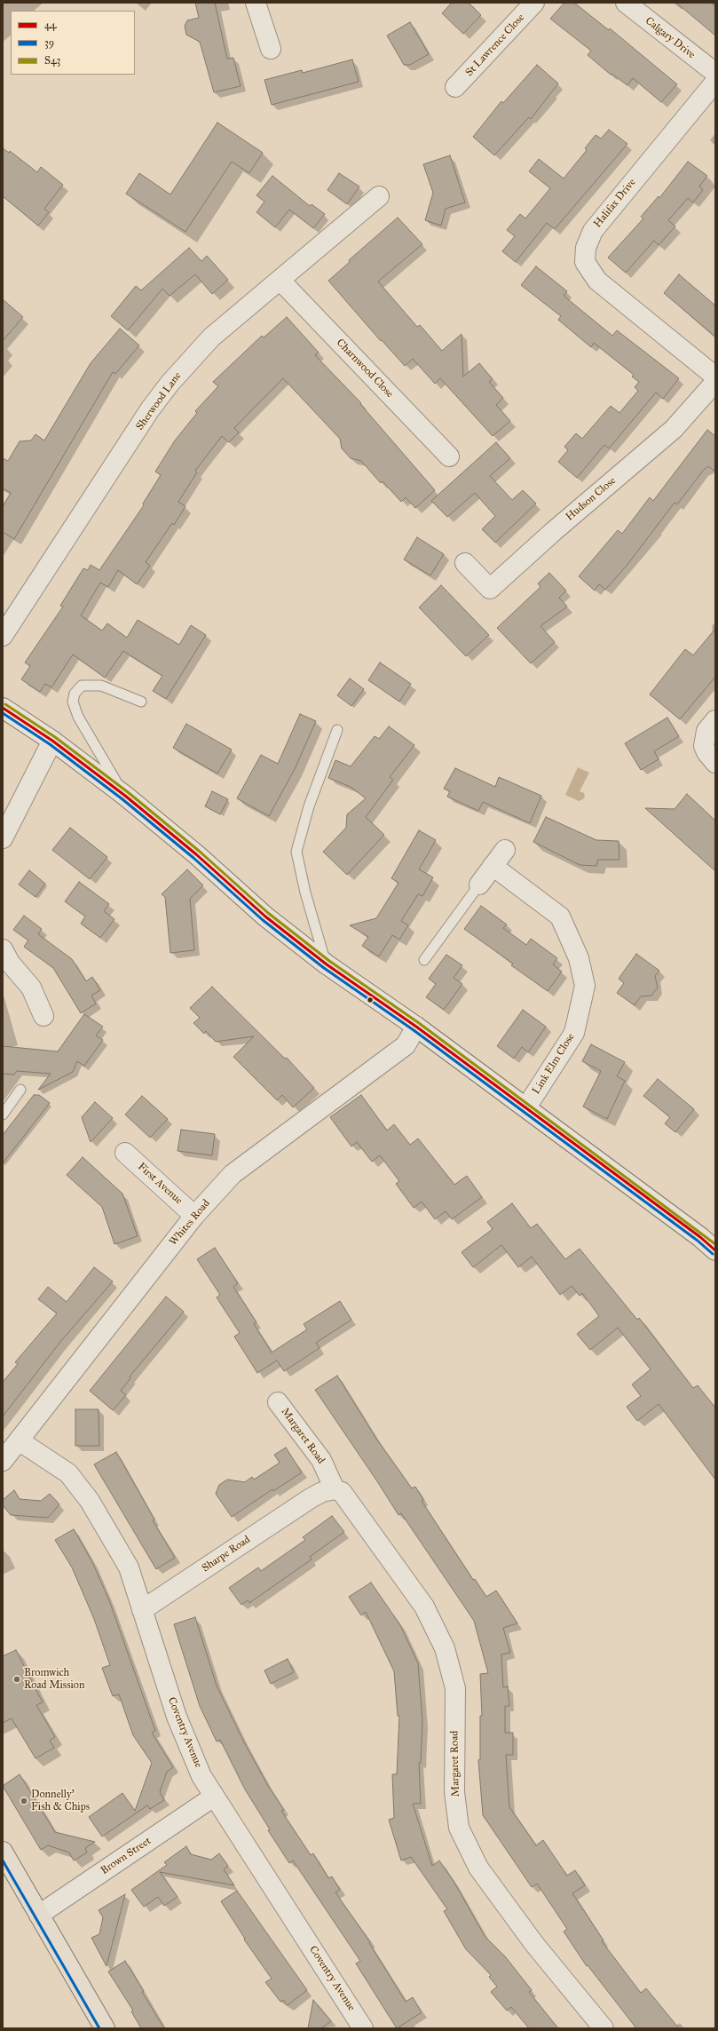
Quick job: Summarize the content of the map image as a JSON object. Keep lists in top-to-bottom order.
{
  "streets": {
    "street": [
      "Calgary Drive",
      "St Lawrence Close",
      "Halifax Drive",
      "Charnwood Close",
      "Sherwood Lane",
      "Hudson Close",
      "Link Elm Close",
      "First Avenue",
      "Whites Road",
      "Margaret Road",
      "Sharpe Road",
      "Coventry Avenue",
      "Brown Street"
    ]
  },
  "crossings": [
    ["Charnwood Close", "Sherwood Lane"],
    ["First Avenue", "Whites Road"],
    ["Whites Road", "Coventry Avenue"],
    ["Margaret Road", "Sharpe Road"],
    ["Sharpe Road", "Coventry Avenue"],
    ["Coventry Avenue", "Brown Street"]
  ],
  "places": ["Bromwich Road Mission", "Donnelly' Fish & Chips"],
  "lines": ["transit line S43", "transit line 44", "transit line 39"],
  "legend": ["44", "39", "S43"]
}
